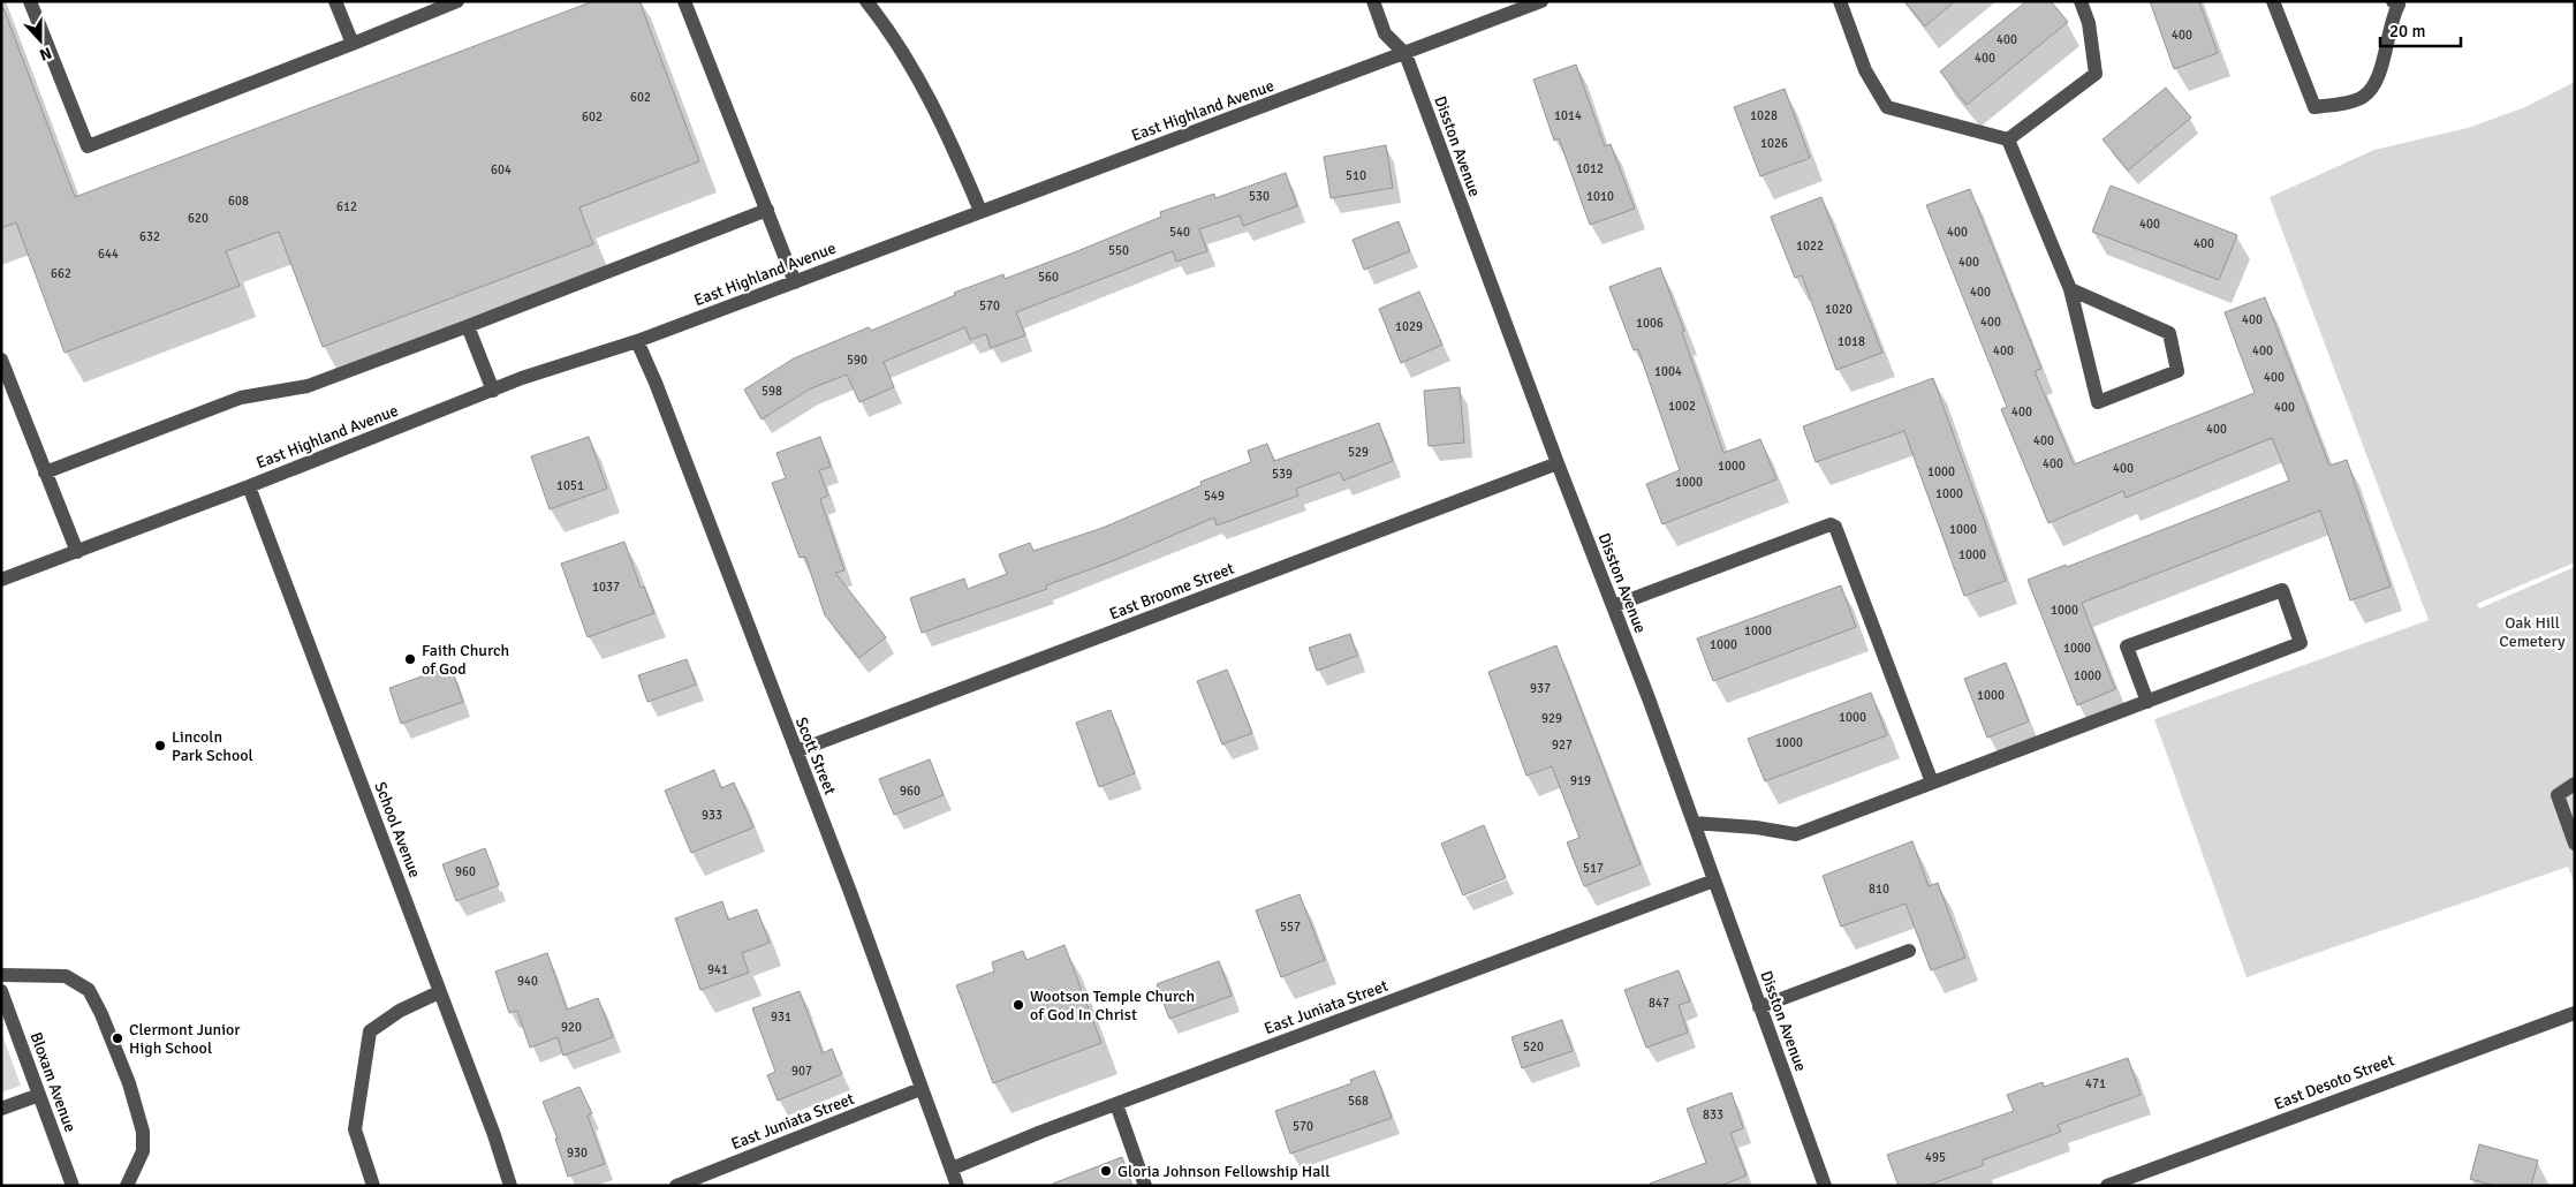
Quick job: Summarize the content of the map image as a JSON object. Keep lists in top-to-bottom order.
{
  "streets": {
    "street": [
      "East Highland Avenue",
      "Disston Avenue",
      "East Broome Street",
      "Scott Street",
      "School Avenue",
      "East Juniata Street",
      "Bloxam Avenue",
      "East Desoto Street"
    ]
  },
  "crossings": [
    ["East Highland Avenue", "Disston Avenue"],
    ["East Highland Avenue", "Scott Street"],
    ["East Highland Avenue", "School Avenue"],
    ["Disston Avenue", "East Broome Street"],
    ["Disston Avenue", "East Juniata Street"],
    ["East Broome Street", "Scott Street"],
    ["Scott Street", "East Juniata Street"]
  ],
  "parks": ["Oak Hill Cemetery"],
  "places": [
    "Faith Church of God",
    "Lincoln Park School",
    "Wootson Temple Church of God In Christ",
    "Clermont Junior High School",
    "Gloria Johnson Fellowship Hall"
  ],
  "house_numbers": [
    "400",
    "400",
    "400",
    "602",
    "1014",
    "1028",
    "602",
    "1026",
    "1012",
    "604",
    "510",
    "530",
    "1010",
    "608",
    "612",
    "620",
    "400",
    "540",
    "400",
    "632",
    "400",
    "1022",
    "550",
    "644",
    "400",
    "662",
    "560",
    "400",
    "570",
    "1020",
    "400",
    "400",
    "1006",
    "1029",
    "1018",
    "400",
    "400",
    "590",
    "1004",
    "400",
    "598",
    "1002",
    "400",
    "400",
    "400",
    "400",
    "529",
    "400",
    "1000",
    "400",
    "1000",
    "539",
    "1000",
    "1051",
    "1000",
    "549",
    "1000",
    "1000",
    "1037",
    "1000",
    "1000",
    "1000",
    "1000",
    "1000",
    "937",
    "1000",
    "1000",
    "929",
    "1000",
    "927",
    "919",
    "960",
    "933",
    "517",
    "960",
    "810",
    "557",
    "941",
    "940",
    "847",
    "931",
    "920",
    "520",
    "907",
    "471",
    "568",
    "833",
    "570",
    "930",
    "495"
  ],
  "scale_bar": "20 m",
  "north": "bottom"
}
